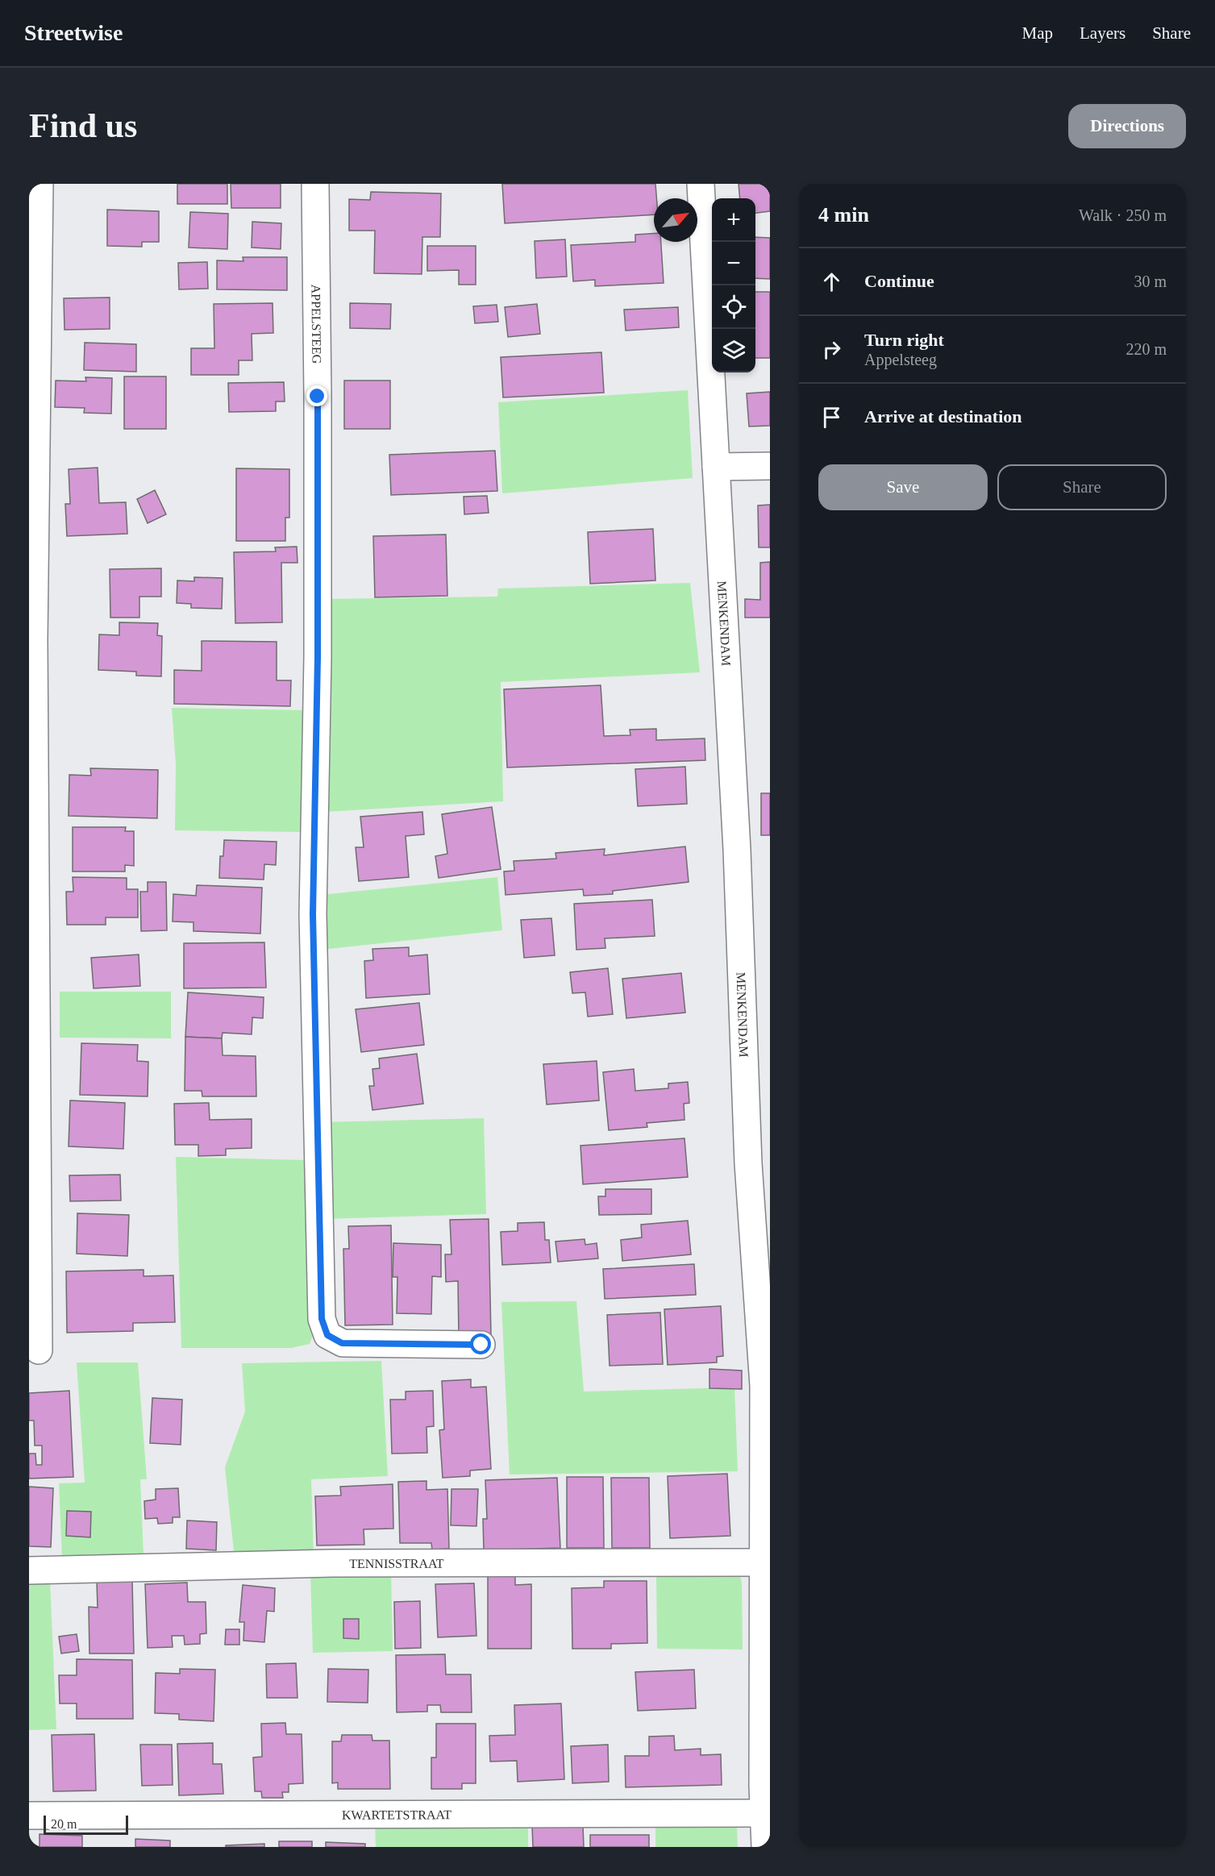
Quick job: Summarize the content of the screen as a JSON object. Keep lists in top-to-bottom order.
{
  "streets": {
    "street": [
      "APPELSTEEG",
      "MENKENDAM",
      "TENNISSTRAAT",
      "KWARTETSTRAAT"
    ]
  },
  "crossings": [
    ["MENKENDAM", "TENNISSTRAAT"],
    ["MENKENDAM", "KWARTETSTRAAT"]
  ],
  "scale_bar": "20 m",
  "north": "top right",
  "page": {
    "header": "Streetwise",
    "nav": ["Map", "Layers", "Share"],
    "buttons": [
      "Directions",
      ["Save", "Share"]
    ],
    "title": "Find us",
    "heading": ["4 min", "Walk · 250 m"],
    "map_buttons": ["+", "−"],
    "list": [
      ["Continue", "30 m"],
      ["Turn right", "Appelsteeg", "220 m"],
      "Arrive at destination"
    ],
    "scale": "20 m"
  }
}
